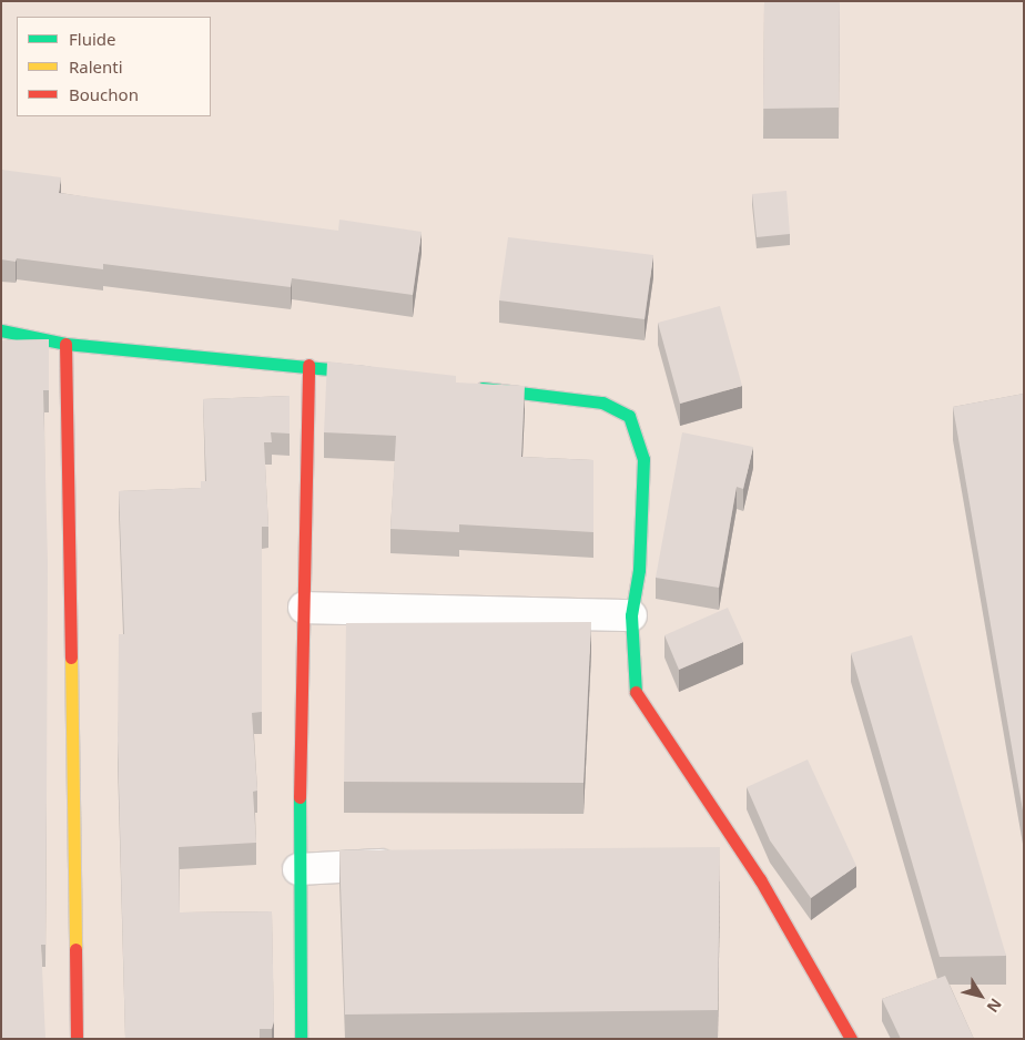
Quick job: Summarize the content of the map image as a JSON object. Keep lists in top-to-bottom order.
{
  "legend": ["Fluide", "Ralenti", "Bouchon"],
  "north": "bottom right"
}
